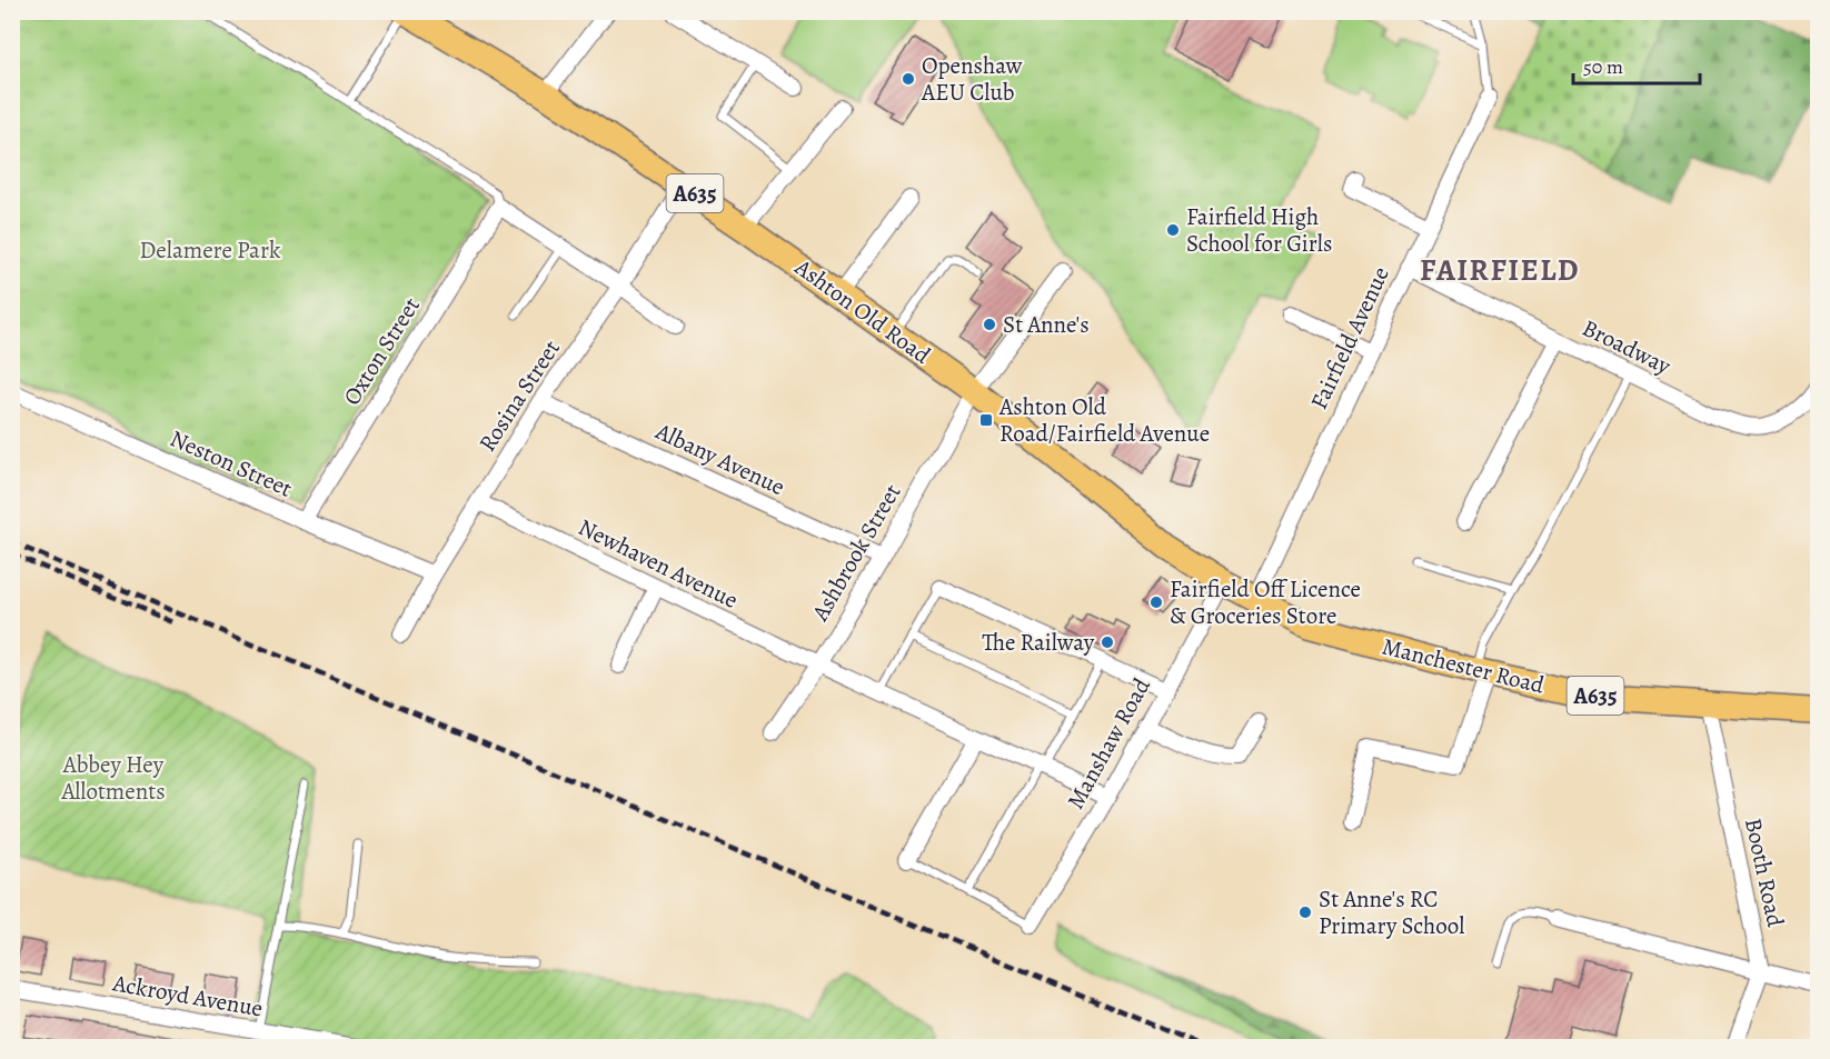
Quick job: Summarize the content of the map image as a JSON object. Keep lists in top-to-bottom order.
{
  "streets": {
    "highway": ["A635", "Ashton Old Road", "Manchester Road"],
    "street": [
      "Fairfield Avenue",
      "Broadway",
      "Oxton Street",
      "Rosina Street",
      "Albany Avenue",
      "Neston Street",
      "Ashbrook Street",
      "Newhaven Avenue",
      "Manshaw Road",
      "Booth Road",
      "Ackroyd Avenue"
    ]
  },
  "crossings": [
    ["Ashton Old Road", "Fairfield Avenue"],
    ["Ashton Old Road", "Rosina Street"],
    ["Ashton Old Road", "Ashbrook Street"],
    ["Ashton Old Road", "Manchester Road"],
    ["Ashton Old Road", "Manshaw Road"],
    ["Fairfield Avenue", "Broadway"],
    ["Oxton Street", "Neston Street"],
    ["Rosina Street", "Albany Avenue"],
    ["Rosina Street", "Neston Street"],
    ["Rosina Street", "Newhaven Avenue"],
    ["Albany Avenue", "Ashbrook Street"],
    ["Ashbrook Street", "Newhaven Avenue"],
    ["Newhaven Avenue", "Manshaw Road"],
    ["Manchester Road", "Booth Road"]
  ],
  "districts": ["FAIRFIELD"],
  "parks": ["Delamere Park", "Abbey Hey Allotments"],
  "places": {
    "other": [
      "Openshaw AEU Club",
      "Fairfield High School for Girls",
      "St Anne's",
      "Fairfield Off Licence & Groceries Store",
      "The Railway",
      "St Anne's RC Primary School"
    ],
    "transit": ["Ashton Old Road/Fairfield Avenue"]
  },
  "scale_bar": "50 m"
}
